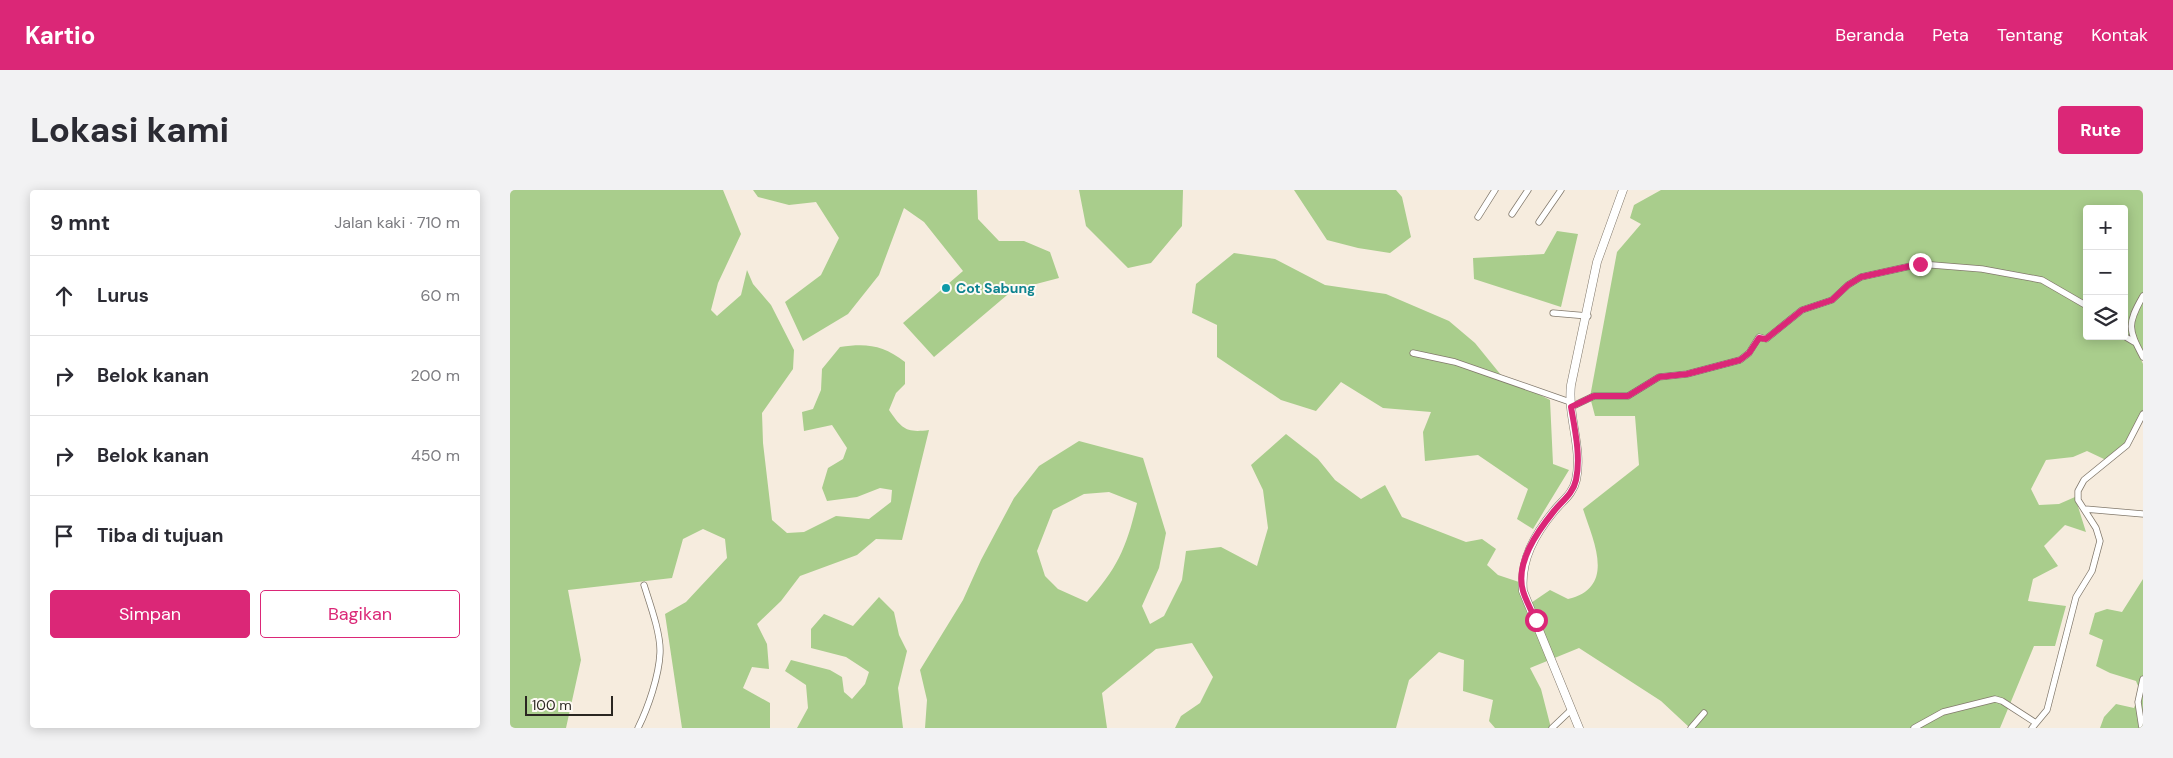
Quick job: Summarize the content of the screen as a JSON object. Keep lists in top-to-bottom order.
{
  "places": ["Cot Sabung"],
  "scale_bar": "100 m",
  "page": {
    "header": "Kartio",
    "nav": [
      "Beranda",
      "Peta",
      "Tentang",
      "Kontak"
    ],
    "buttons": [
      "Rute",
      ["Simpan", "Bagikan"]
    ],
    "title": "Lokasi kami",
    "heading": ["9 mnt", "Jalan kaki · 710 m"],
    "map_buttons": ["+", "−"],
    "list": [
      ["Lurus", "60 m"],
      ["Belok kanan", "200 m"],
      ["Belok kanan", "450 m"],
      "Tiba di tujuan"
    ],
    "scale": "100 m"
  }
}
